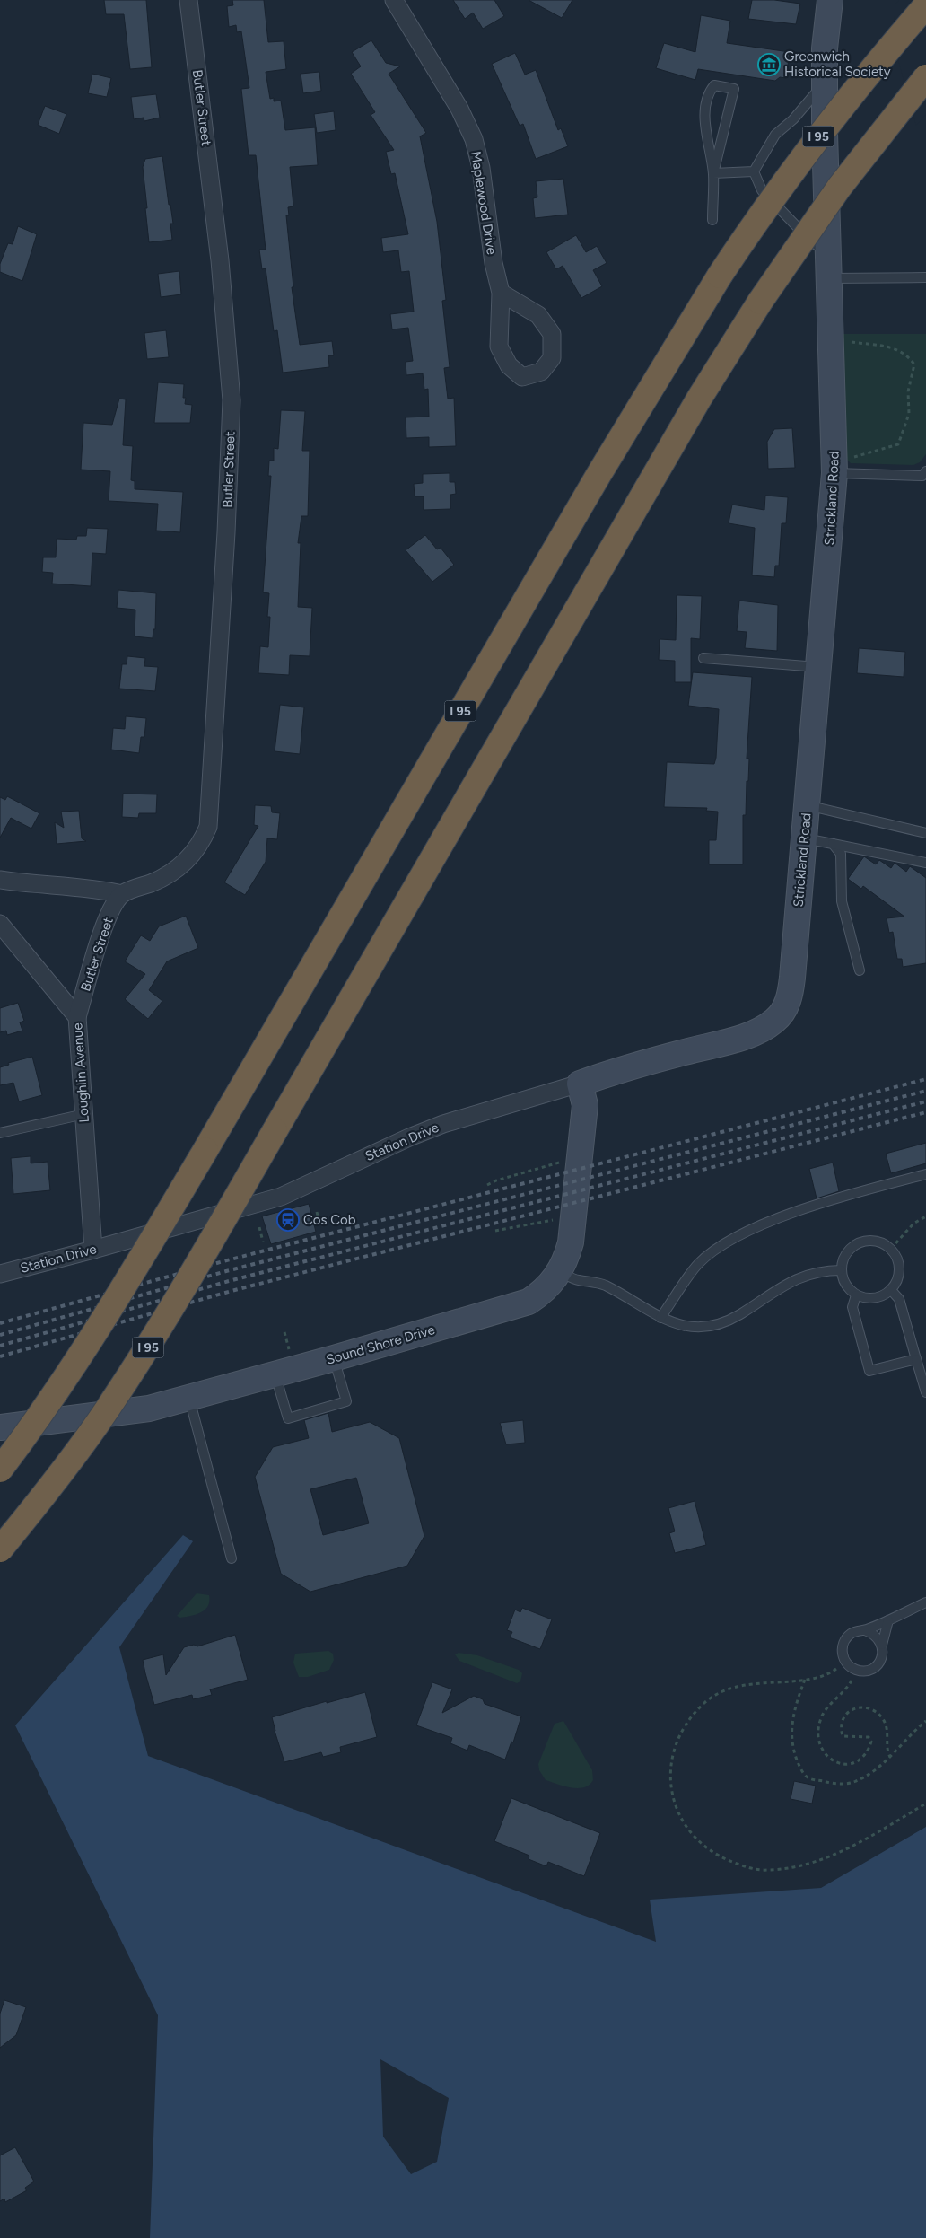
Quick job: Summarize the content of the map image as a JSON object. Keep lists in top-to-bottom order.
{
  "streets": {
    "highway": ["I 95"],
    "main road": ["Strickland Road", "Station Drive", "Sound Shore Drive"],
    "street": ["Butler Street", "Maplewood Drive", "Loughlin Avenue"]
  },
  "crossings": [
    ["Butler Street", "Loughlin Avenue"],
    ["Strickland Road", "Station Drive"],
    ["Loughlin Avenue", "Station Drive"],
    ["Station Drive", "Sound Shore Drive"]
  ],
  "places": {
    "museum": ["Greenwich Historical Society"],
    "station": ["Cos Cob"]
  }
}
